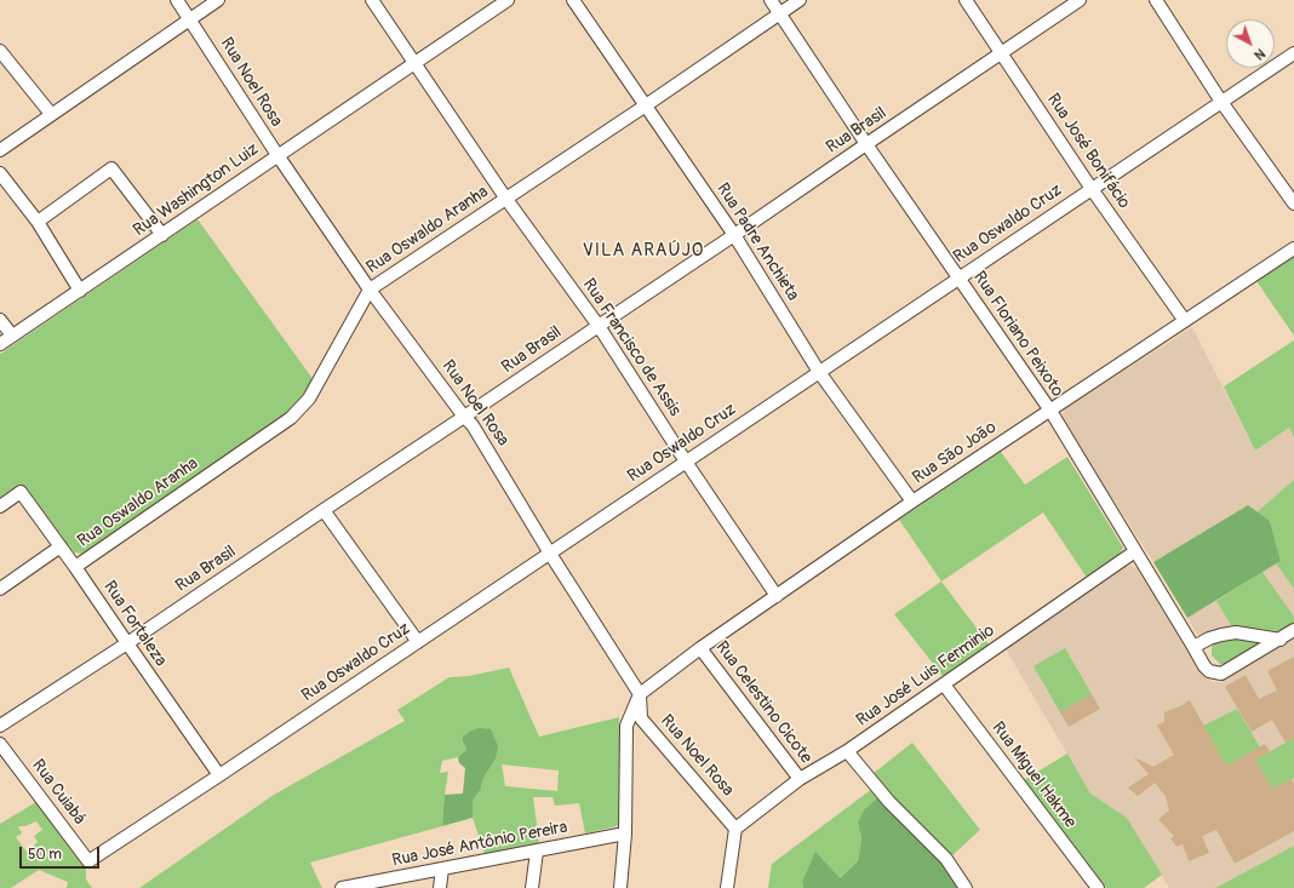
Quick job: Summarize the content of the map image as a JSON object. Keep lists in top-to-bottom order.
{
  "streets": {
    "street": [
      "Rua Noel Rosa",
      "Rua Brasil",
      "Rua José Bonifácio",
      "Rua Washington Luiz",
      "Rua Oswaldo Cruz",
      "Rua Oswaldo Aranha",
      "Rua Padre Anchieta",
      "Rua Floriano Peixoto",
      "Rua Francisco de Assis",
      "Rua São João",
      "Rua Fortaleza",
      "Rua José Luis Ferminio",
      "Rua Celestino Cicote",
      "Rua Miguel Hakme",
      "Rua Cuiabá",
      "Rua José Antônio Pereira"
    ]
  },
  "crossings": [
    ["Rua Noel Rosa", "Rua Brasil"],
    ["Rua Noel Rosa", "Rua Washington Luiz"],
    ["Rua Noel Rosa", "Rua Oswaldo Cruz"],
    ["Rua Noel Rosa", "Rua Oswaldo Aranha"],
    ["Rua Noel Rosa", "Rua São João"],
    ["Rua Noel Rosa", "Rua José Luis Ferminio"],
    ["Rua Brasil", "Rua José Bonifácio"],
    ["Rua Brasil", "Rua Padre Anchieta"],
    ["Rua Brasil", "Rua Floriano Peixoto"],
    ["Rua Brasil", "Rua Francisco de Assis"],
    ["Rua Brasil", "Rua Fortaleza"],
    ["Rua José Bonifácio", "Rua Oswaldo Cruz"],
    ["Rua José Bonifácio", "Rua São João"],
    ["Rua Washington Luiz", "Rua Francisco de Assis"],
    ["Rua Oswaldo Cruz", "Rua Padre Anchieta"],
    ["Rua Oswaldo Cruz", "Rua Floriano Peixoto"],
    ["Rua Oswaldo Cruz", "Rua Francisco de Assis"],
    ["Rua Oswaldo Cruz", "Rua Fortaleza"],
    ["Rua Oswaldo Cruz", "Rua Cuiabá"],
    ["Rua Oswaldo Aranha", "Rua Padre Anchieta"],
    ["Rua Oswaldo Aranha", "Rua Floriano Peixoto"],
    ["Rua Oswaldo Aranha", "Rua Francisco de Assis"],
    ["Rua Oswaldo Aranha", "Rua Fortaleza"],
    ["Rua Padre Anchieta", "Rua São João"],
    ["Rua Floriano Peixoto", "Rua São João"],
    ["Rua Floriano Peixoto", "Rua José Luis Ferminio"],
    ["Rua Francisco de Assis", "Rua São João"],
    ["Rua São João", "Rua Celestino Cicote"],
    ["Rua José Luis Ferminio", "Rua Celestino Cicote"],
    ["Rua José Luis Ferminio", "Rua Miguel Hakme"]
  ],
  "districts": ["VILA ARAÚJO"],
  "scale_bar": "50 m",
  "north": "bottom right"
}
